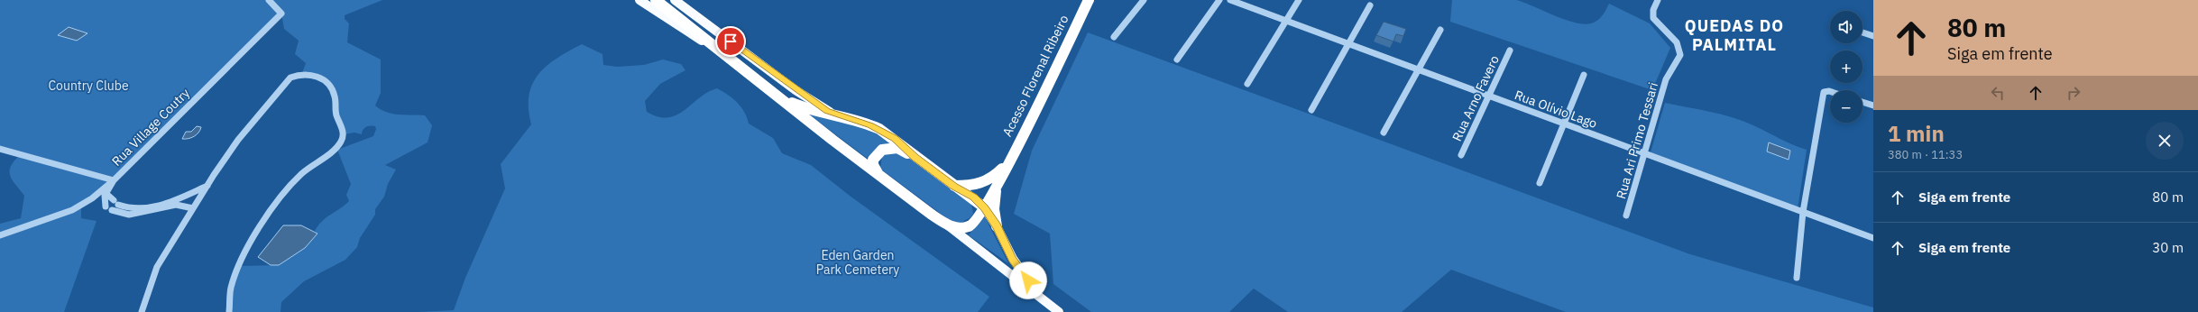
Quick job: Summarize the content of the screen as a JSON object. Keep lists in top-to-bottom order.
{
  "streets": {
    "highway": ["Acesso Florenal Ribeiro"],
    "street": [
      "Rua Arno Favero",
      "Rua Olívio Lago",
      "Rua Village Coutry",
      "Rua Ari Primo Tessari"
    ]
  },
  "crossings": [
    ["Rua Arno Favero", "Rua Olívio Lago"],
    ["Rua Olívio Lago", "Rua Ari Primo Tessari"]
  ],
  "districts": ["QUEDAS DO PALMITAL"],
  "parks": ["Country Clube", "Eden Garden Park Cemetery"],
  "page": {
    "turn": ["80 m", "Siga em frente"],
    "map_buttons": ["+", "−"],
    "heading": ["1 min", "380 m · 11:33"],
    "list": [
      {
        "name": "Siga em frente",
        "value": "80 m"
      },
      {
        "name": "Siga em frente",
        "value": "30 m"
      }
    ]
  }
}
